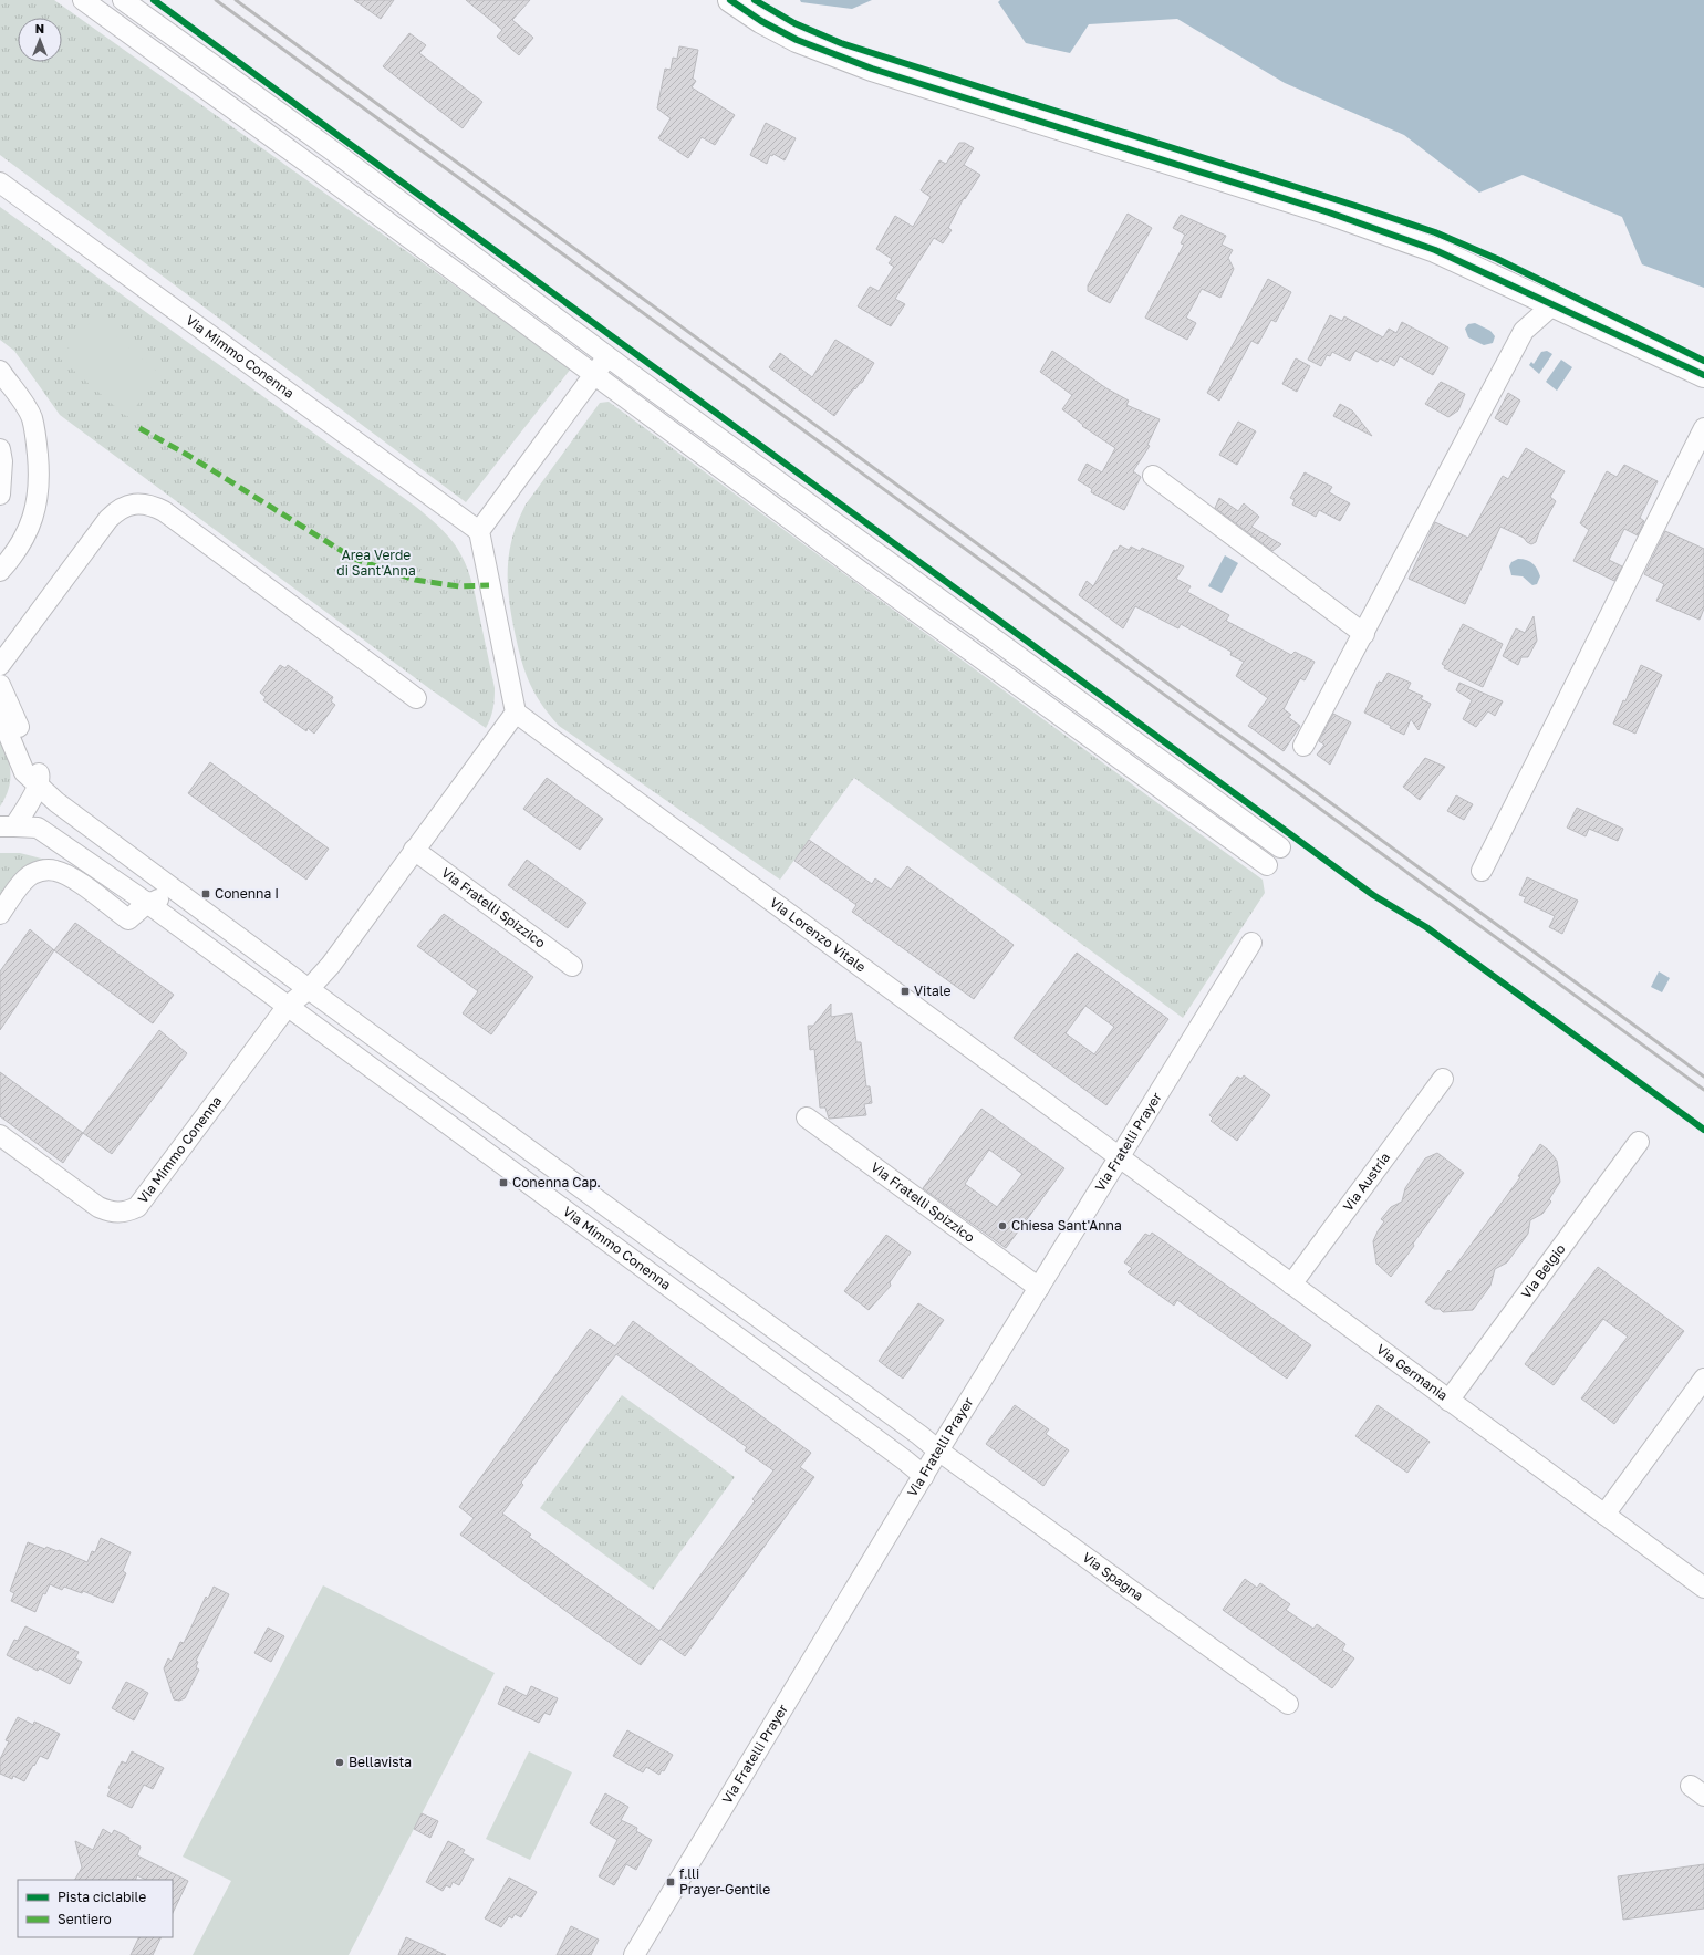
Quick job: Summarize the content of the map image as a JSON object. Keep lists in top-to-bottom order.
{
  "streets": {
    "street": [
      "Via Mimmo Conenna",
      "Via Fratelli Spizzico",
      "Via Lorenzo Vitale",
      "Via Fratelli Prayer",
      "Via Austria",
      "Via Belgio",
      "Via Germania",
      "Via Spagna"
    ]
  },
  "crossings": [
    ["Via Mimmo Conenna", "Via Fratelli Prayer"],
    ["Via Mimmo Conenna", "Via Spagna"],
    ["Via Fratelli Spizzico", "Via Fratelli Prayer"],
    ["Via Lorenzo Vitale", "Via Fratelli Prayer"],
    ["Via Lorenzo Vitale", "Via Germania"],
    ["Via Fratelli Prayer", "Via Germania"],
    ["Via Fratelli Prayer", "Via Spagna"],
    ["Via Austria", "Via Germania"],
    ["Via Belgio", "Via Germania"]
  ],
  "parks": ["Area Verde di Sant'Anna"],
  "places": {
    "transit": [
      "Conenna I",
      "Vitale",
      "Conenna Cap.",
      "f.lli Prayer-Gentile"
    ],
    "other": ["Chiesa Sant'Anna", "Bellavista"]
  },
  "legend": ["Pista ciclabile", "Sentiero"],
  "north": "top"
}
